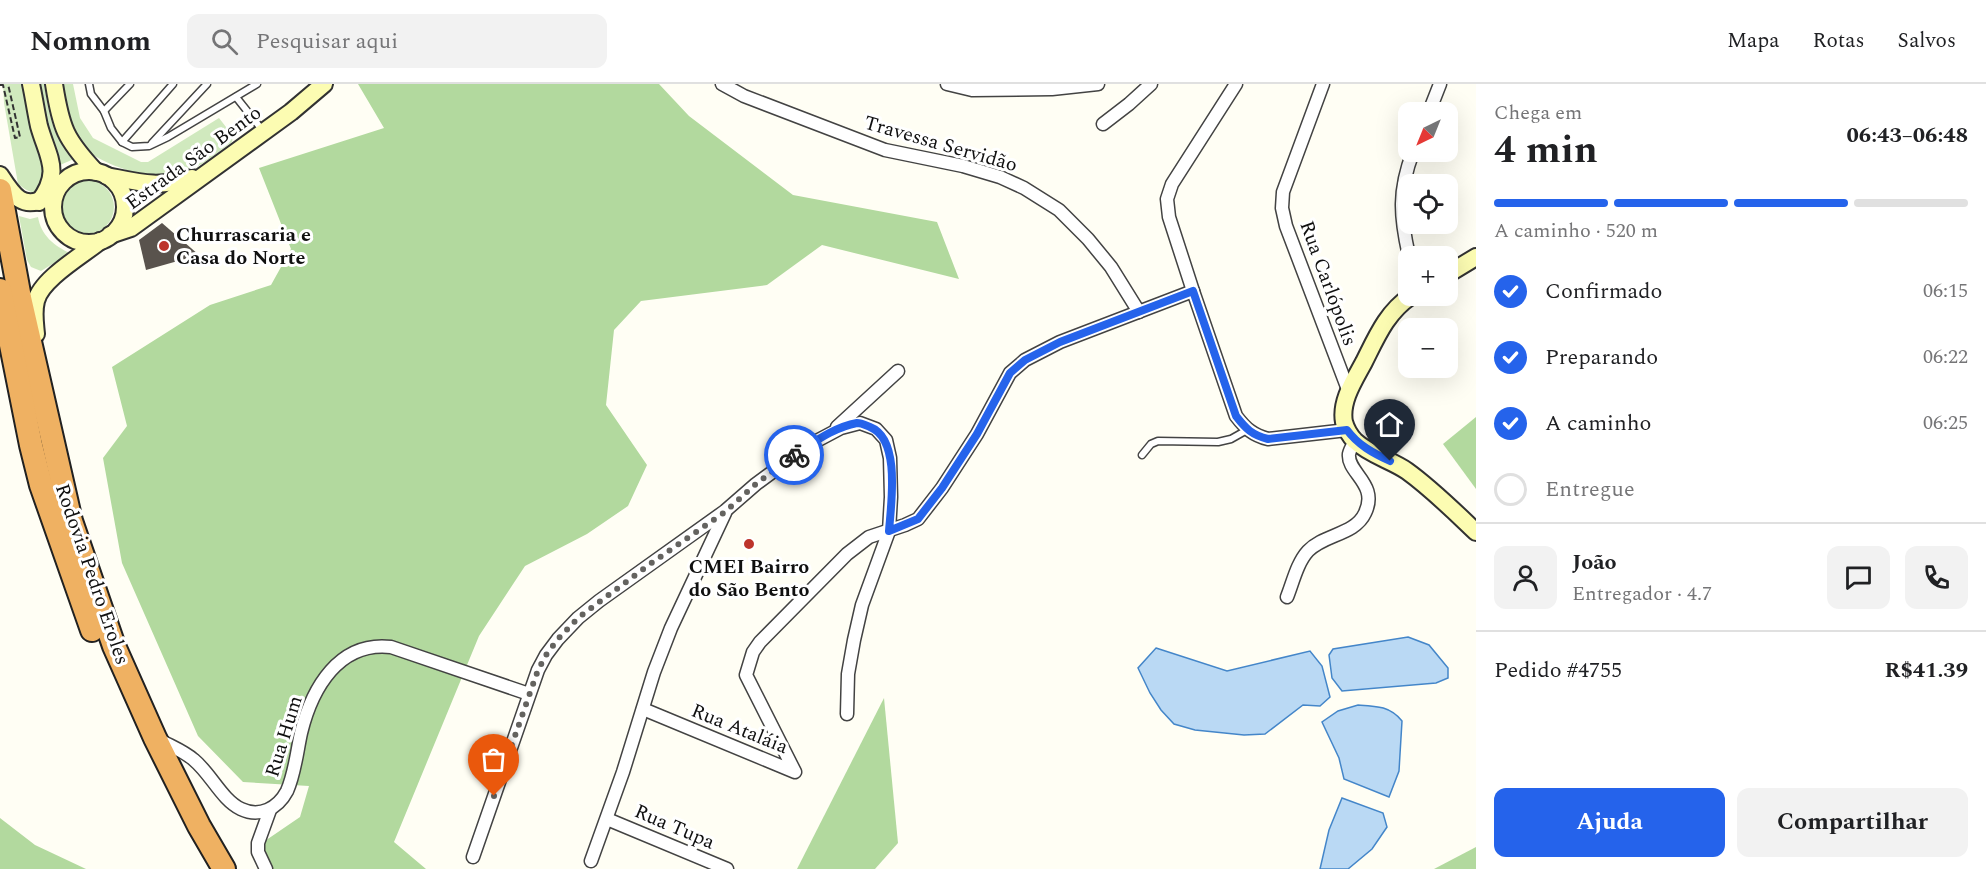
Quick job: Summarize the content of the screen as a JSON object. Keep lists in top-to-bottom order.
{
  "streets": {
    "highway": ["Rodovia Pedro Eroles"],
    "street": [
      "Travessa Servidão",
      "Estrada São Bento",
      "Rua Carlópolis",
      "Rua Ataláia",
      "Rua Hum",
      "Rua Tupa"
    ]
  },
  "places": ["Churrascaria e Casa do Norte", "CMEI Bairro do São Bento"],
  "north": "bottom left",
  "page": {
    "header": "Nomnom",
    "search": "Pesquisar aqui",
    "nav": ["Mapa", "Rotas", "Salvos"],
    "heading": ["4 min", "Chega em", "06:43–06:48"],
    "panel": [
      "João",
      "Entregador · 4.7",
      "Pedido #4755",
      "R$41.39"
    ],
    "map_buttons": ["+", "−"],
    "bar": "A caminho · 520 m",
    "list": [
      ["Confirmado", "06:15"],
      ["Preparando", "06:22"],
      ["A caminho", "06:25"],
      "Entregue"
    ],
    "buttons": ["Ajuda", "Compartilhar"]
  }
}
